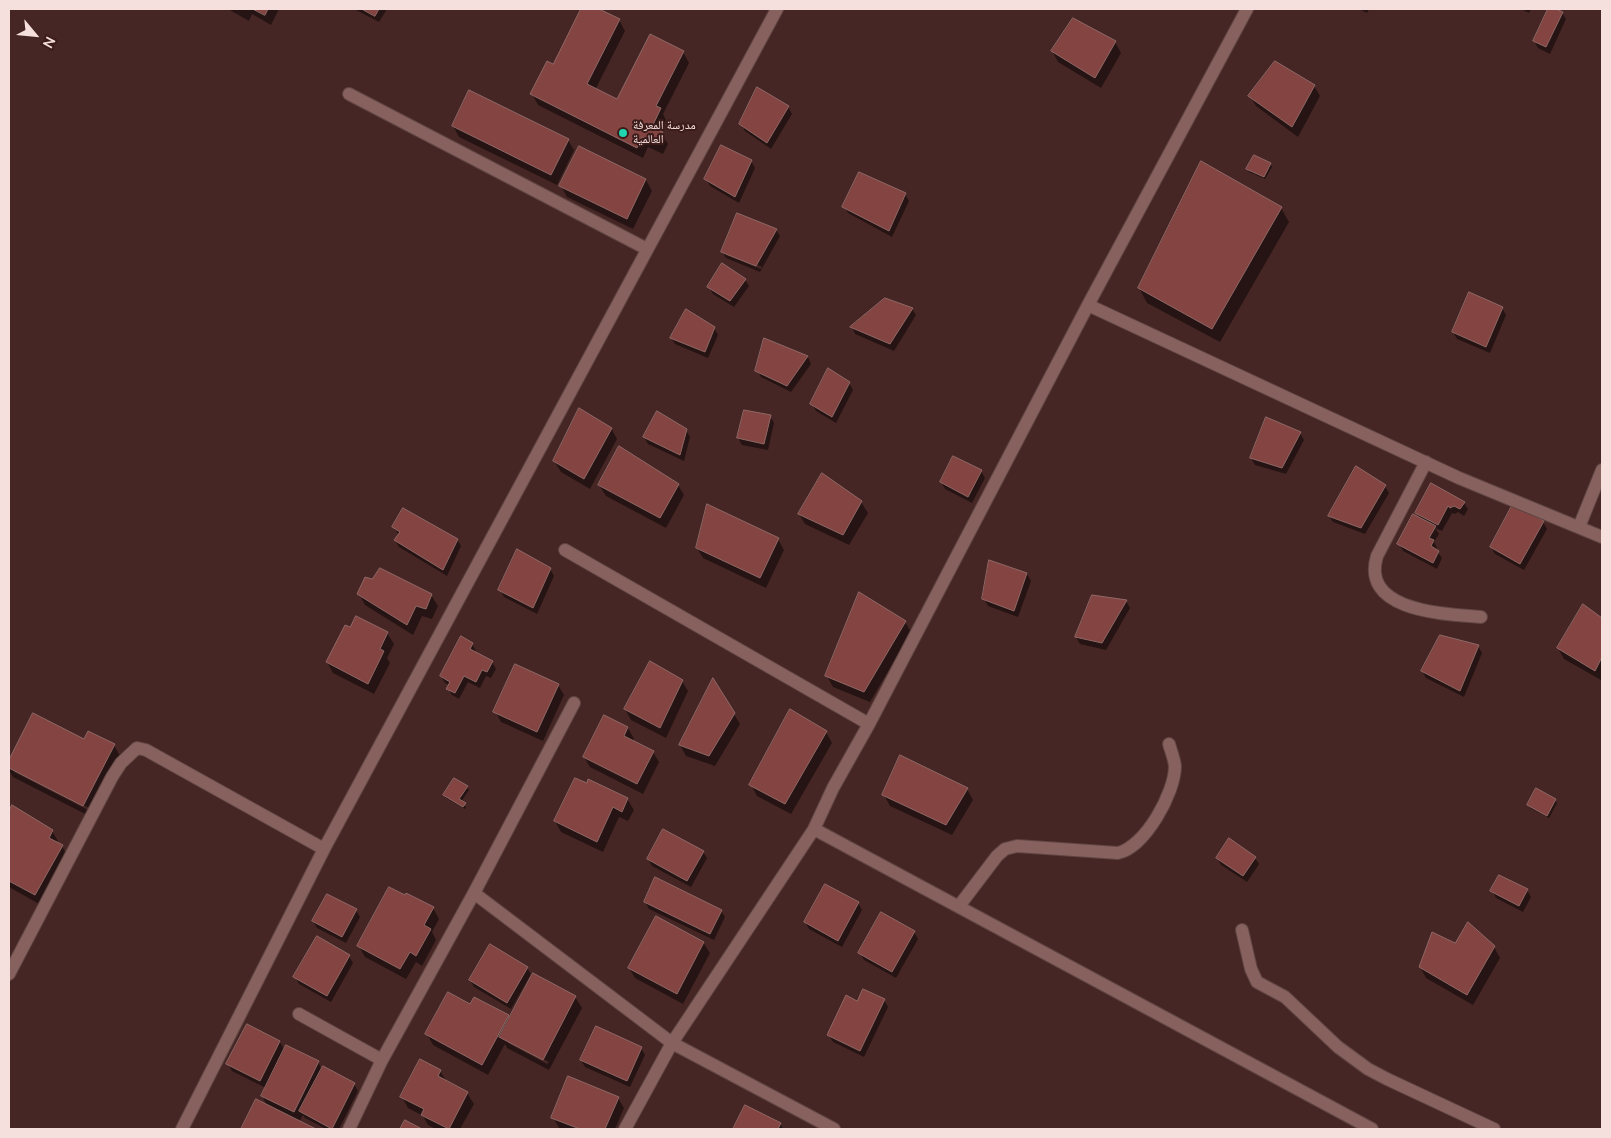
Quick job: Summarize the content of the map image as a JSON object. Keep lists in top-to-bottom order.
{
  "places": ["مدرسة المعرفة العالمية"],
  "north": "bottom right"
}
